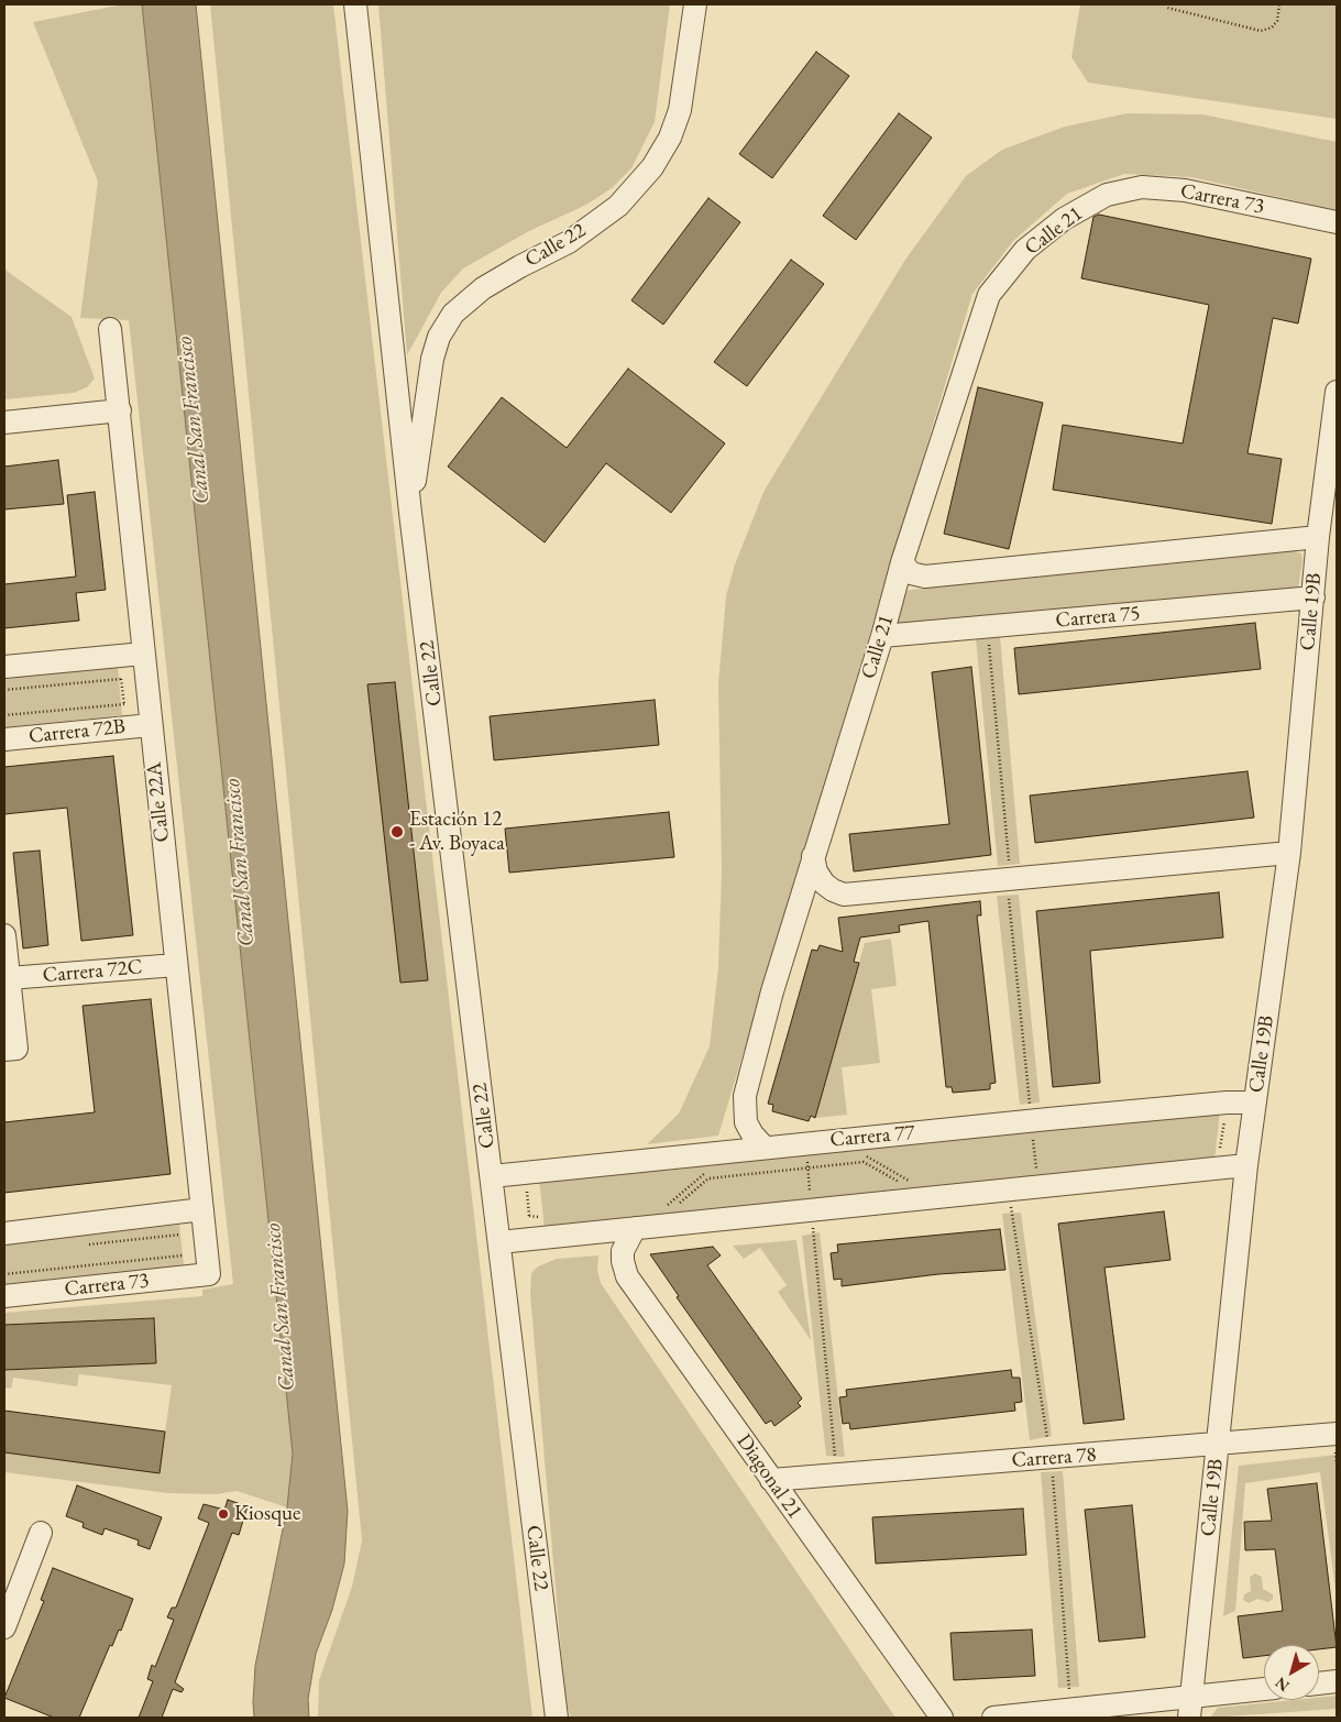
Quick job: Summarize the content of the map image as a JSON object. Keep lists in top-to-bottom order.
{
  "streets": {
    "street": [
      "Carrera 73",
      "Calle 21",
      "Calle 22",
      "Calle 19B",
      "Carrera 75",
      "Carrera 72B",
      "Calle 22A",
      "Carrera 72C",
      "Carrera 77",
      "Carrera 78",
      "Diagonal 21"
    ]
  },
  "crossings": [
    ["Carrera 73", "Calle 21"],
    ["Carrera 73", "Calle 22A"],
    ["Calle 21", "Carrera 75"],
    ["Calle 21", "Carrera 77"],
    ["Calle 22", "Carrera 77"],
    ["Calle 19B", "Carrera 75"],
    ["Calle 19B", "Carrera 77"],
    ["Calle 19B", "Carrera 78"],
    ["Carrera 72B", "Calle 22A"],
    ["Calle 22A", "Carrera 72C"],
    ["Carrera 78", "Diagonal 21"]
  ],
  "water": ["Canal San Francisco"],
  "places": ["Estación 12 - Av. Boyaca", "Kiosque"],
  "north": "bottom left"
}
